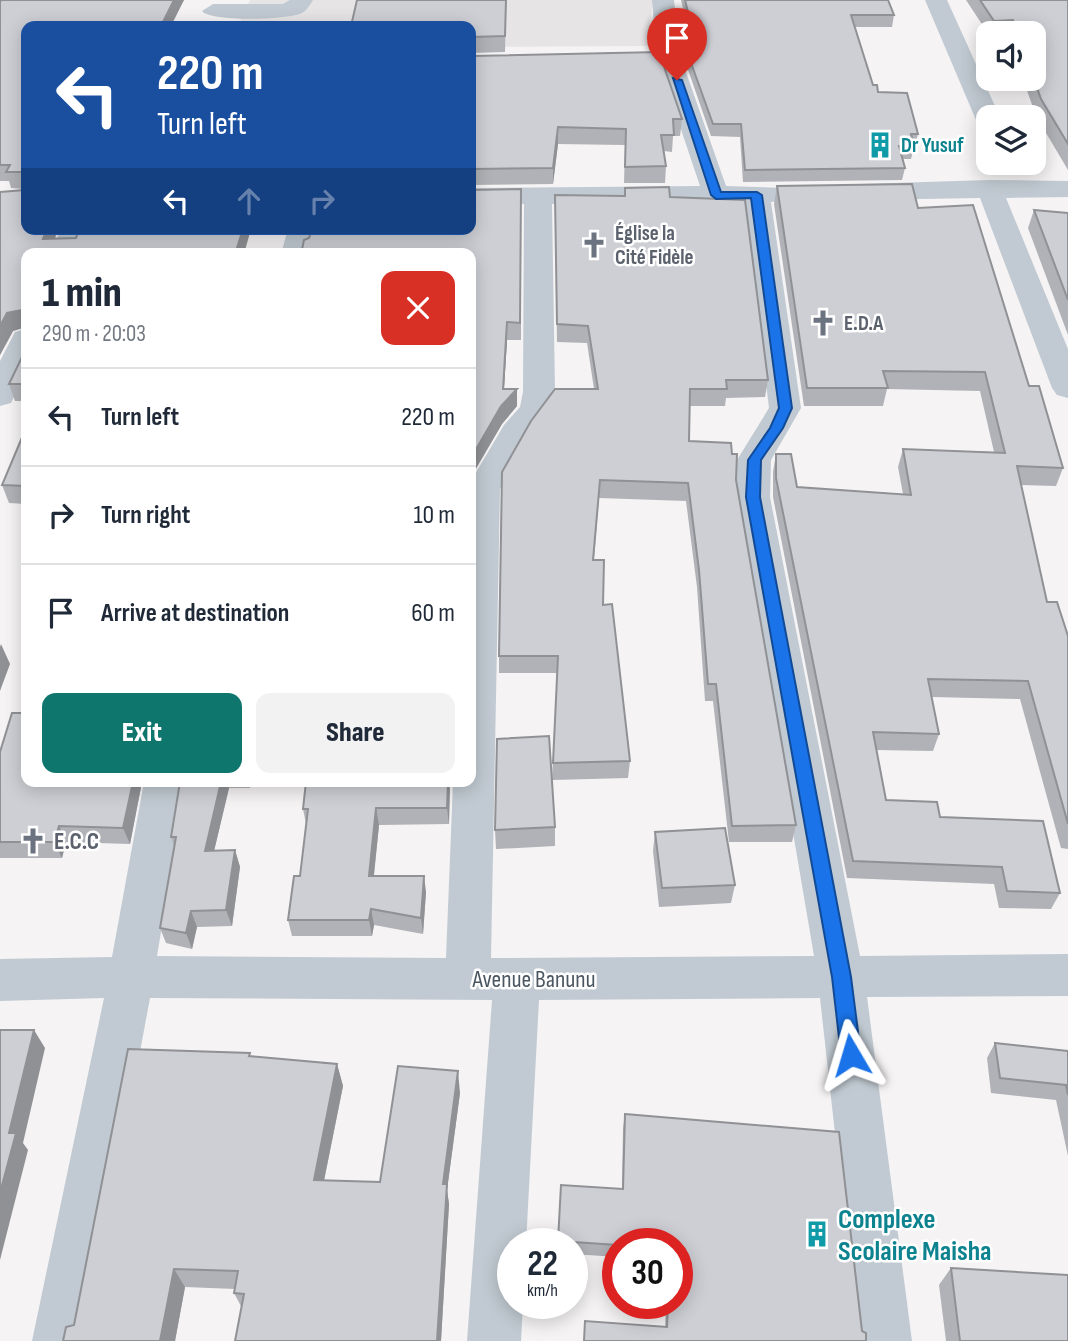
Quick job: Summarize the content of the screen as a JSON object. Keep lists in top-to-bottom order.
{
  "streets": {
    "street": ["Avenue Banunu"]
  },
  "places": {
    "building": ["Dr Yusuf", "Complexe Scolaire Maisha"],
    "church": ["Église la Cité Fidèle", "E.D.A", "E.C.C"]
  },
  "page": {
    "turn": ["220 m", "Turn left"],
    "heading": ["1 min", "290 m · 20:03"],
    "list": [
      {
        "name": "Turn left",
        "value": "220 m"
      },
      {
        "name": "Turn right",
        "value": "10 m"
      },
      {
        "name": "Arrive at destination",
        "value": "60 m"
      }
    ],
    "buttons": ["Exit", "Share"],
    "speed": "22 km/h",
    "limit": "30"
  }
}
